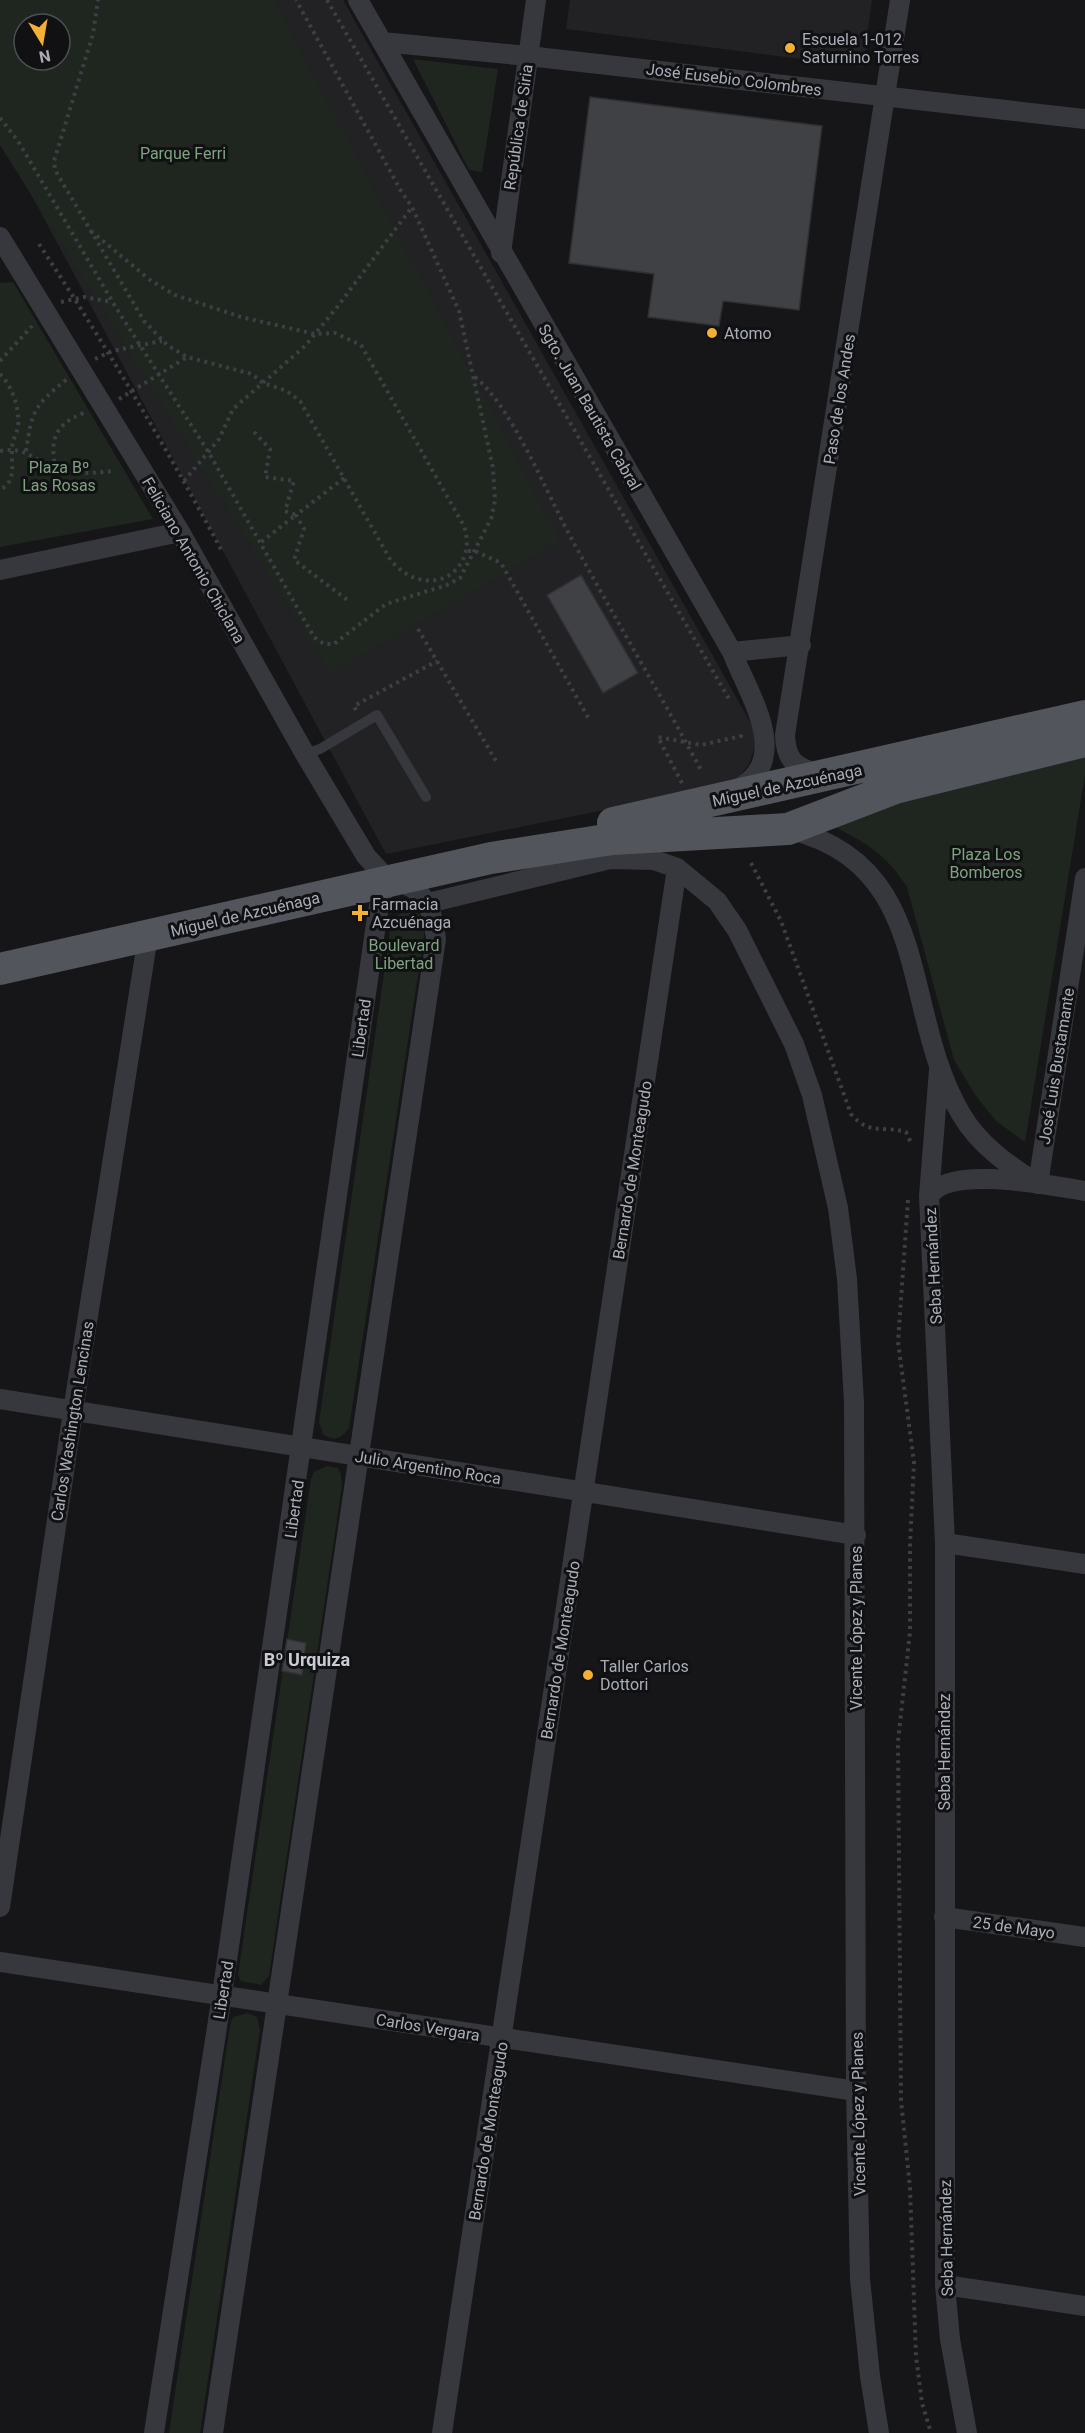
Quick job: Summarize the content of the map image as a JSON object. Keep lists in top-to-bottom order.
{
  "streets": {
    "main road": ["Miguel de Azcuénaga"],
    "street": [
      "José Eusebio Colombres",
      "República de Siria",
      "Paso de los Andes",
      "Sgto. Juan Bautista Cabral",
      "Feliciano Antonio Chiclana",
      "Libertad",
      "José Luis Bustamante",
      "Bernardo de Monteagudo",
      "Seba Hernández",
      "Carlos Washington Lencinas",
      "Julio Argentino Roca",
      "Vicente López y Planes",
      "25 de Mayo",
      "Carlos Vergara"
    ]
  },
  "crossings": [
    ["José Eusebio Colombres", "República de Siria"],
    ["José Eusebio Colombres", "Paso de los Andes"],
    ["José Eusebio Colombres", "Sgto. Juan Bautista Cabral"],
    ["República de Siria", "Sgto. Juan Bautista Cabral"],
    ["Paso de los Andes", "Miguel de Azcuénaga"],
    ["Sgto. Juan Bautista Cabral", "Miguel de Azcuénaga"],
    ["Feliciano Antonio Chiclana", "Miguel de Azcuénaga"],
    ["Feliciano Antonio Chiclana", "Libertad"],
    ["Miguel de Azcuénaga", "Libertad"],
    ["Miguel de Azcuénaga", "Seba Hernández"],
    ["Miguel de Azcuénaga", "Carlos Washington Lencinas"],
    ["Libertad", "Julio Argentino Roca"],
    ["Libertad", "Carlos Vergara"],
    ["José Luis Bustamante", "Seba Hernández"],
    ["Bernardo de Monteagudo", "Julio Argentino Roca"],
    ["Bernardo de Monteagudo", "Vicente López y Planes"],
    ["Bernardo de Monteagudo", "Carlos Vergara"],
    ["Seba Hernández", "25 de Mayo"],
    ["Carlos Washington Lencinas", "Julio Argentino Roca"],
    ["Julio Argentino Roca", "Vicente López y Planes"],
    ["Vicente López y Planes", "Carlos Vergara"]
  ],
  "districts": ["Bº Urquiza"],
  "parks": [
    "Parque Ferri",
    "Plaza Bº Las Rosas",
    "Plaza Los Bomberos",
    "Boulevard Libertad"
  ],
  "places": {
    "other": ["Escuela 1-012 Saturnino Torres", "Atomo", "Taller Carlos Dottori"],
    "health": ["Farmacia Azcuénaga"]
  },
  "north": "bottom"
}
